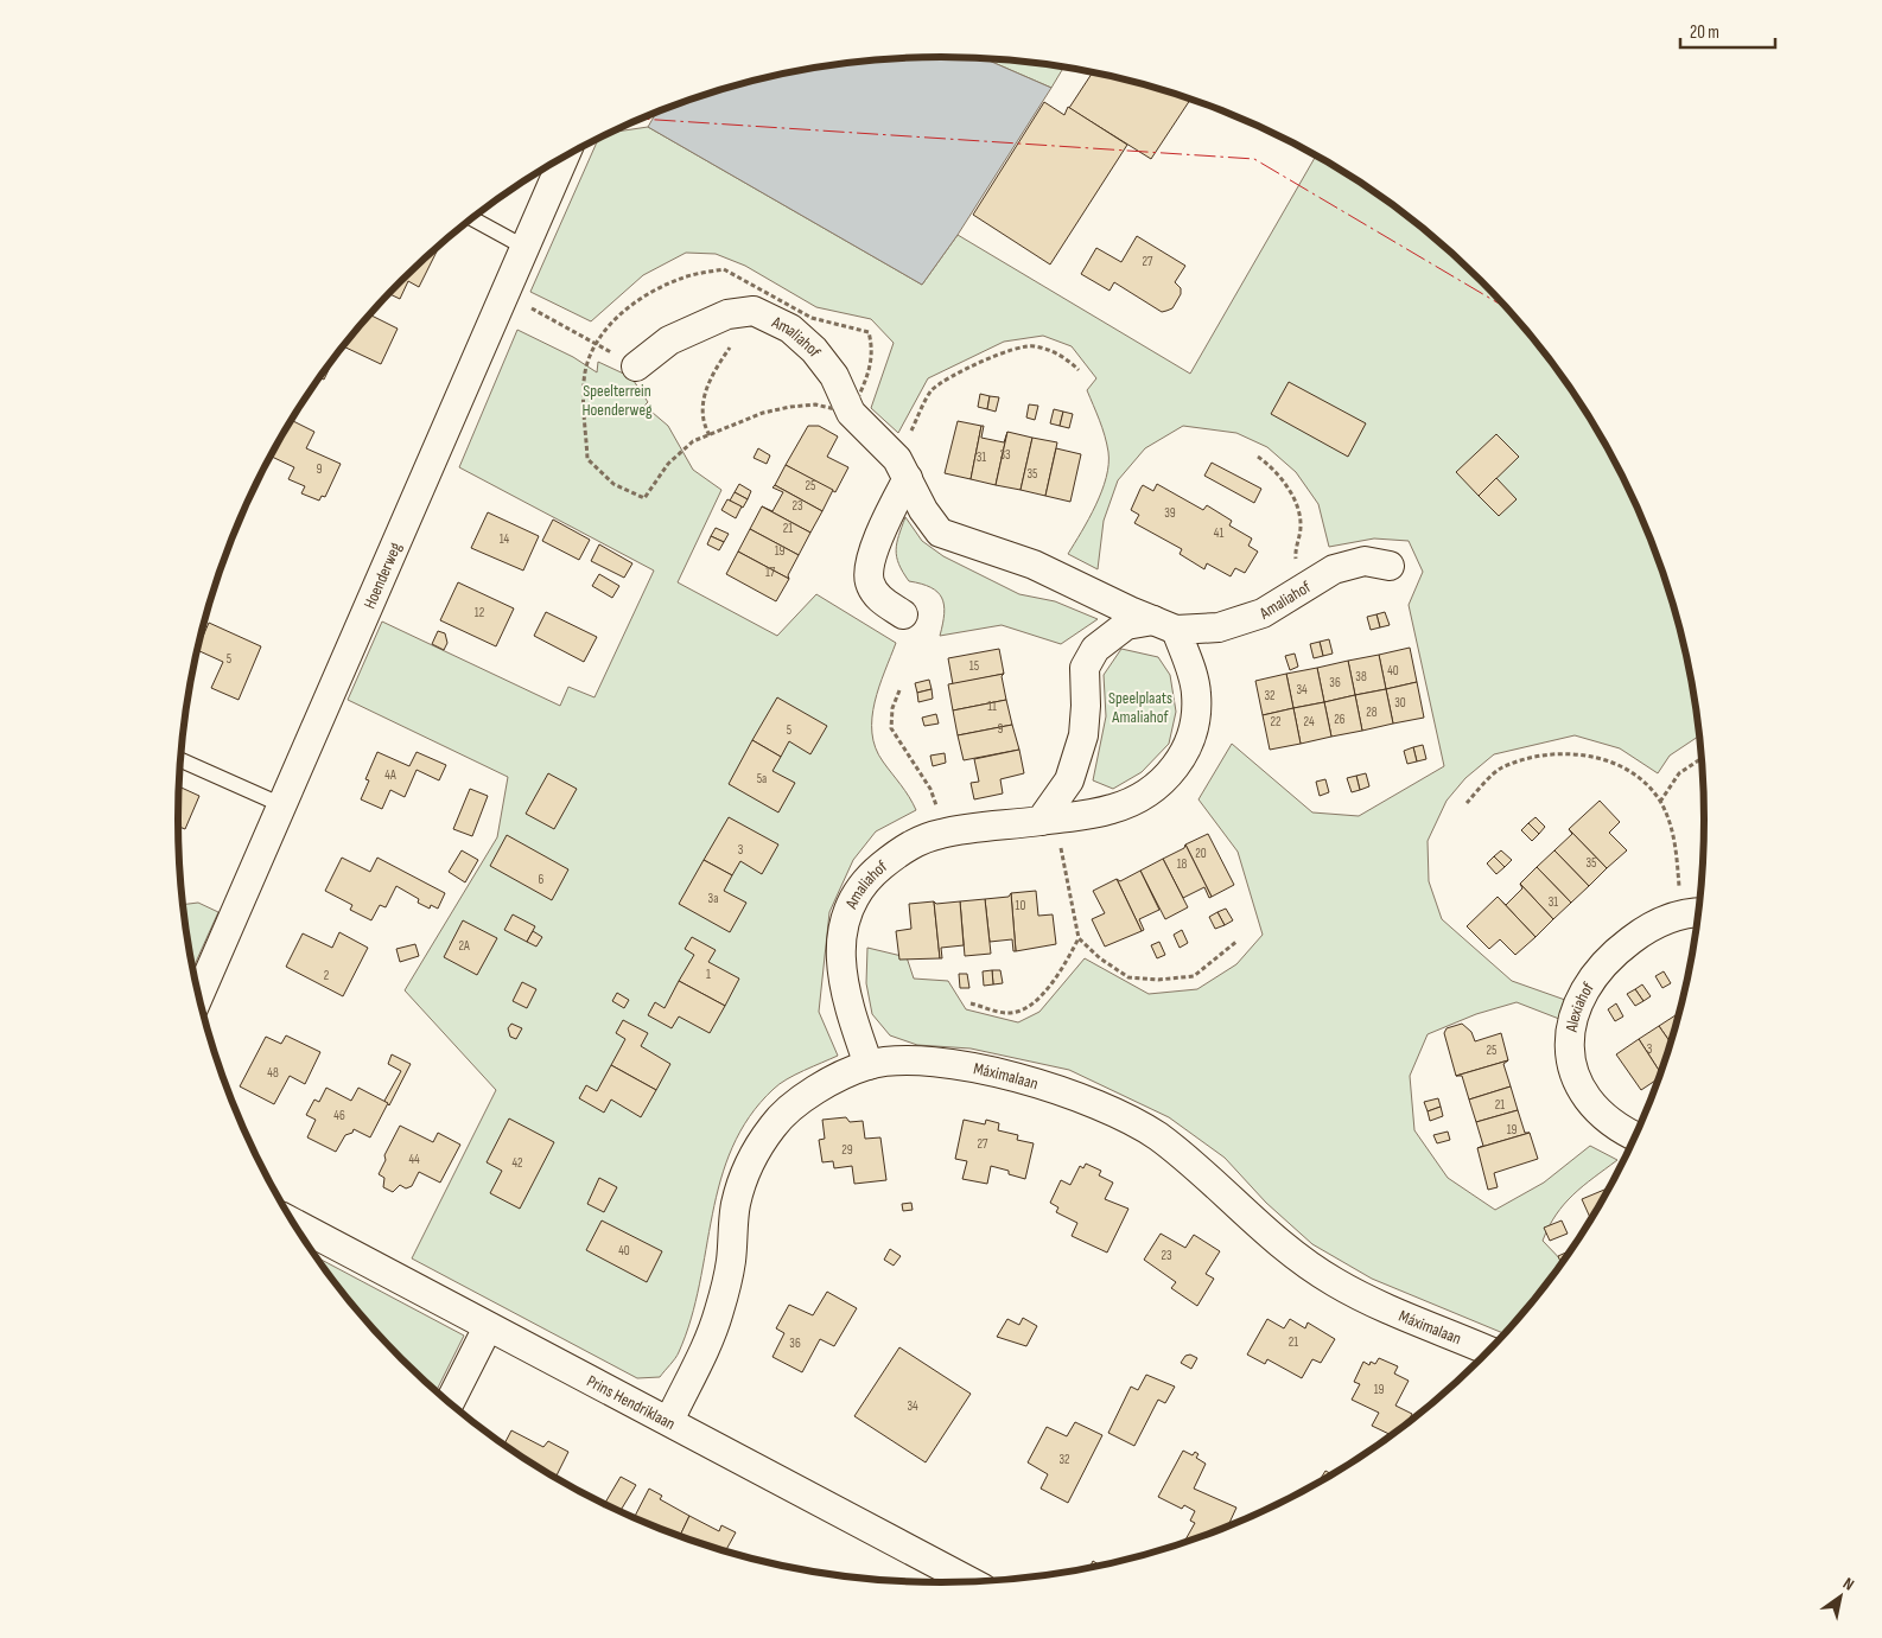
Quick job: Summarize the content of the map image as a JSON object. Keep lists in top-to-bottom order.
{
  "streets": {
    "street": [
      "Amaliahof",
      "Hoenderweg",
      "Alexiahof",
      "Máximalaan",
      "Prins Hendriklaan"
    ]
  },
  "crossings": [
    ["Amaliahof", "Máximalaan"],
    ["Máximalaan", "Prins Hendriklaan"]
  ],
  "parks": ["Speelterrein Hoenderweg", "Speelplaats Amaliahof"],
  "house_numbers": [
    "27",
    "33",
    "31",
    "9",
    "35",
    "25",
    "23",
    "39",
    "21",
    "41",
    "14",
    "19",
    "17",
    "12",
    "5",
    "15",
    "40",
    "38",
    "36",
    "34",
    "32",
    "30",
    "11",
    "28",
    "26",
    "22",
    "24",
    "9",
    "5",
    "4A",
    "5a",
    "3",
    "20",
    "35",
    "18",
    "6",
    "3a",
    "31",
    "10",
    "2A",
    "1",
    "2",
    "3",
    "25",
    "48",
    "21",
    "46",
    "19",
    "27",
    "29",
    "44",
    "42",
    "40",
    "23",
    "21",
    "36",
    "19",
    "34",
    "32"
  ],
  "scale_bar": "20 m",
  "north": "top right"
}
